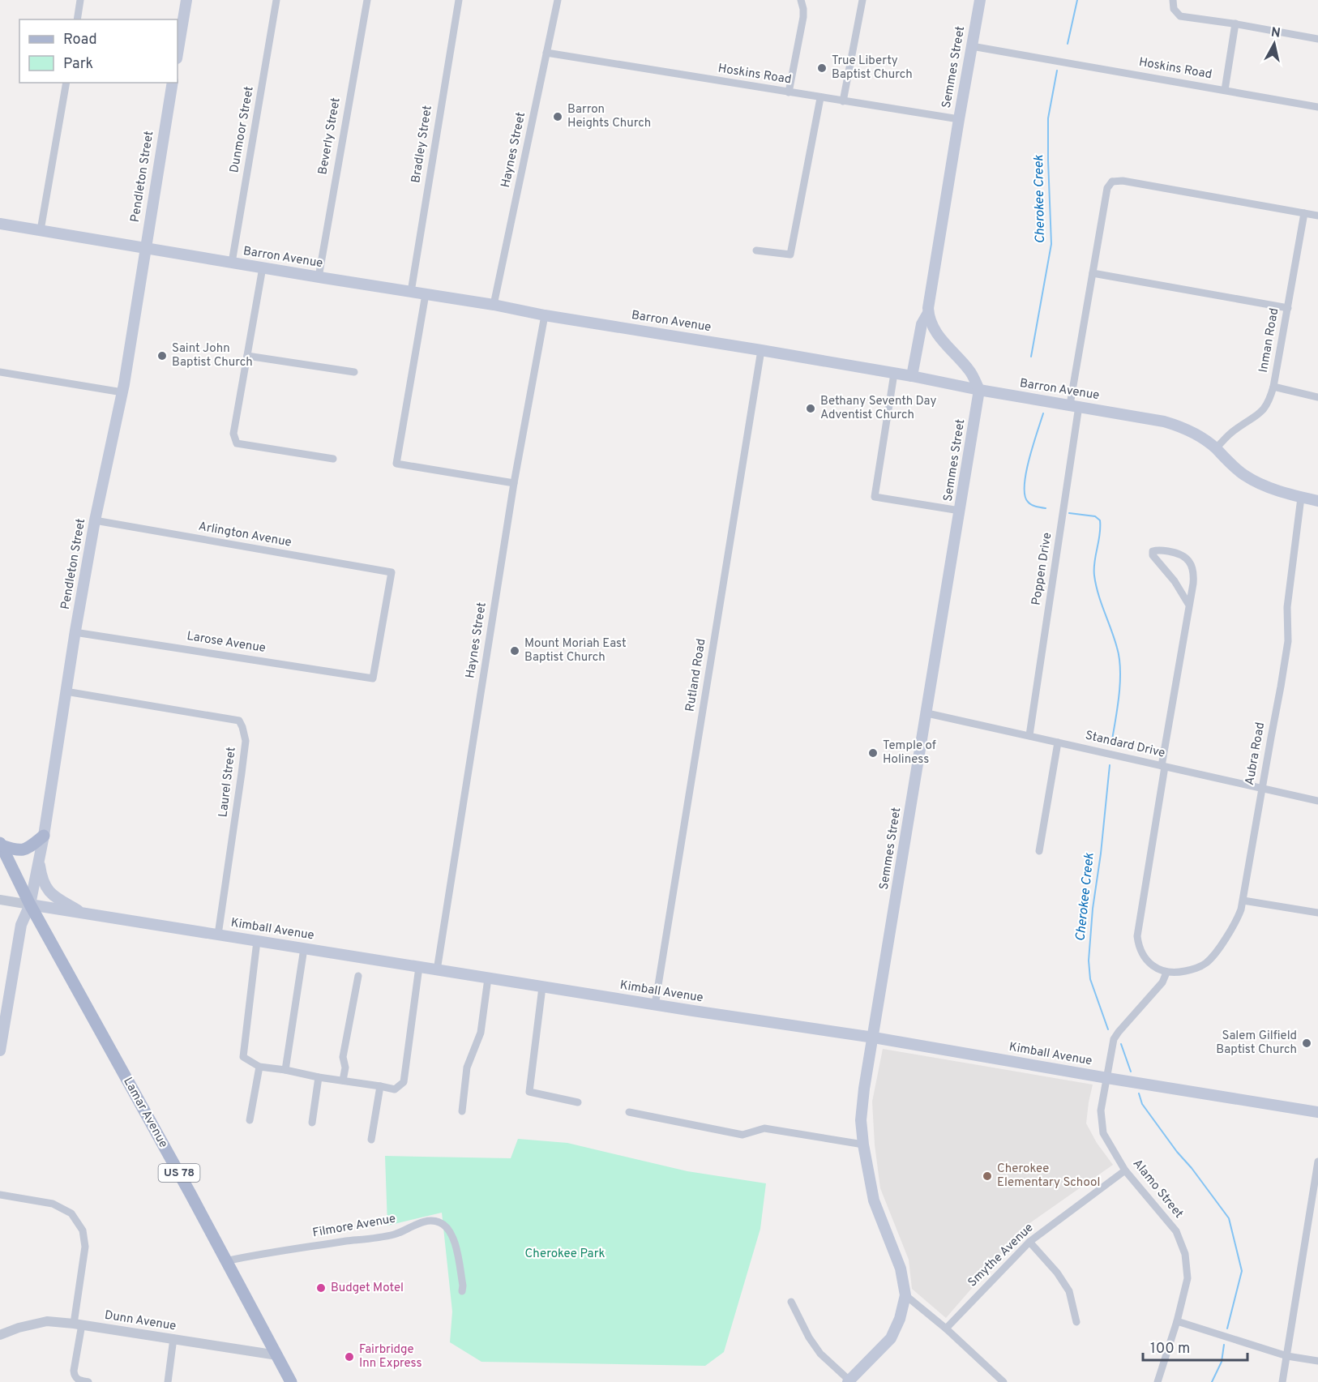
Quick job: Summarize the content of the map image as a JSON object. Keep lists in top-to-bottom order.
{
  "streets": {
    "main road": [
      "Semmes Street",
      "Pendleton Street",
      "Barron Avenue",
      "Kimball Avenue",
      "Lamar Avenue",
      "US 78"
    ],
    "street": [
      "Hoskins Road",
      "Dunmoor Street",
      "Beverly Street",
      "Bradley Street",
      "Haynes Street",
      "Inman Road",
      "Arlington Avenue",
      "Poppen Drive",
      "Larose Avenue",
      "Rutland Road",
      "Standard Drive",
      "Aubra Road",
      "Laurel Street",
      "Alamo Street",
      "Filmore Avenue",
      "Smythe Avenue",
      "Dunn Avenue"
    ]
  },
  "crossings": [
    ["Semmes Street", "Hoskins Road"],
    ["Semmes Street", "Barron Avenue"],
    ["Semmes Street", "Standard Drive"],
    ["Semmes Street", "Kimball Avenue"],
    ["Hoskins Road", "Haynes Street"],
    ["Dunmoor Street", "Barron Avenue"],
    ["Beverly Street", "Barron Avenue"],
    ["Bradley Street", "Barron Avenue"],
    ["Haynes Street", "Barron Avenue"],
    ["Haynes Street", "Kimball Avenue"],
    ["Pendleton Street", "Barron Avenue"],
    ["Pendleton Street", "Arlington Avenue"],
    ["Pendleton Street", "Larose Avenue"],
    ["Pendleton Street", "Laurel Street"],
    ["Pendleton Street", "Kimball Avenue"],
    ["Pendleton Street", "Lamar Avenue"],
    ["Barron Avenue", "Inman Road"],
    ["Barron Avenue", "Poppen Drive"],
    ["Barron Avenue", "Rutland Road"],
    ["Barron Avenue", "Aubra Road"],
    ["Inman Road", "Poppen Drive"],
    ["Arlington Avenue", "Larose Avenue"],
    ["Poppen Drive", "Standard Drive"],
    ["Rutland Road", "Kimball Avenue"],
    ["Standard Drive", "Aubra Road"],
    ["Aubra Road", "Alamo Street"],
    ["Laurel Street", "Kimball Avenue"],
    ["Kimball Avenue", "Lamar Avenue"],
    ["Kimball Avenue", "Alamo Street"],
    ["Lamar Avenue", "Filmore Avenue"],
    ["Lamar Avenue", "Dunn Avenue"],
    ["Alamo Street", "Smythe Avenue"]
  ],
  "water": ["Cherokee Creek"],
  "parks": ["Cherokee Park"],
  "places": [
    "True Liberty Baptist Church",
    "Barron Heights Church",
    "Saint John Baptist Church",
    "Bethany Seventh Day Adventist Church",
    "Mount Moriah East Baptist Church",
    "Temple of Holiness",
    "Salem Gilfield Baptist Church",
    "Cherokee Elementary School",
    "Budget Motel",
    "Fairbridge Inn Express"
  ],
  "legend": ["Road", "Park"],
  "scale_bar": "100 m",
  "north": "top"
}
